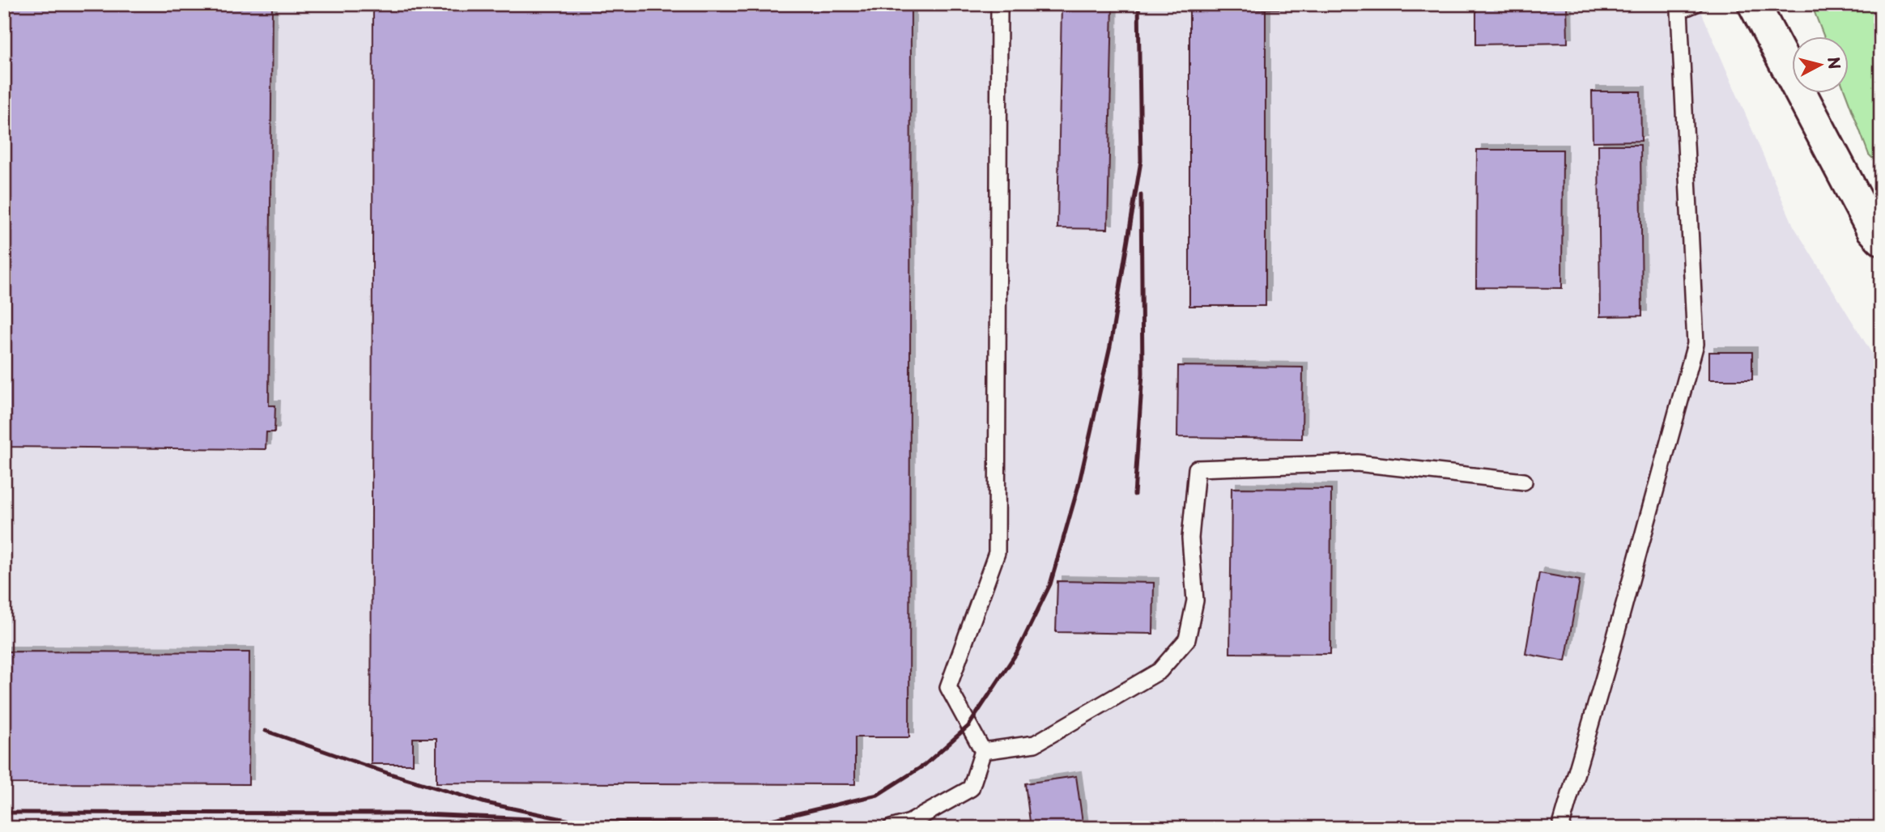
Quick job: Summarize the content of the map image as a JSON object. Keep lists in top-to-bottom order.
{
  "north": "right"
}
